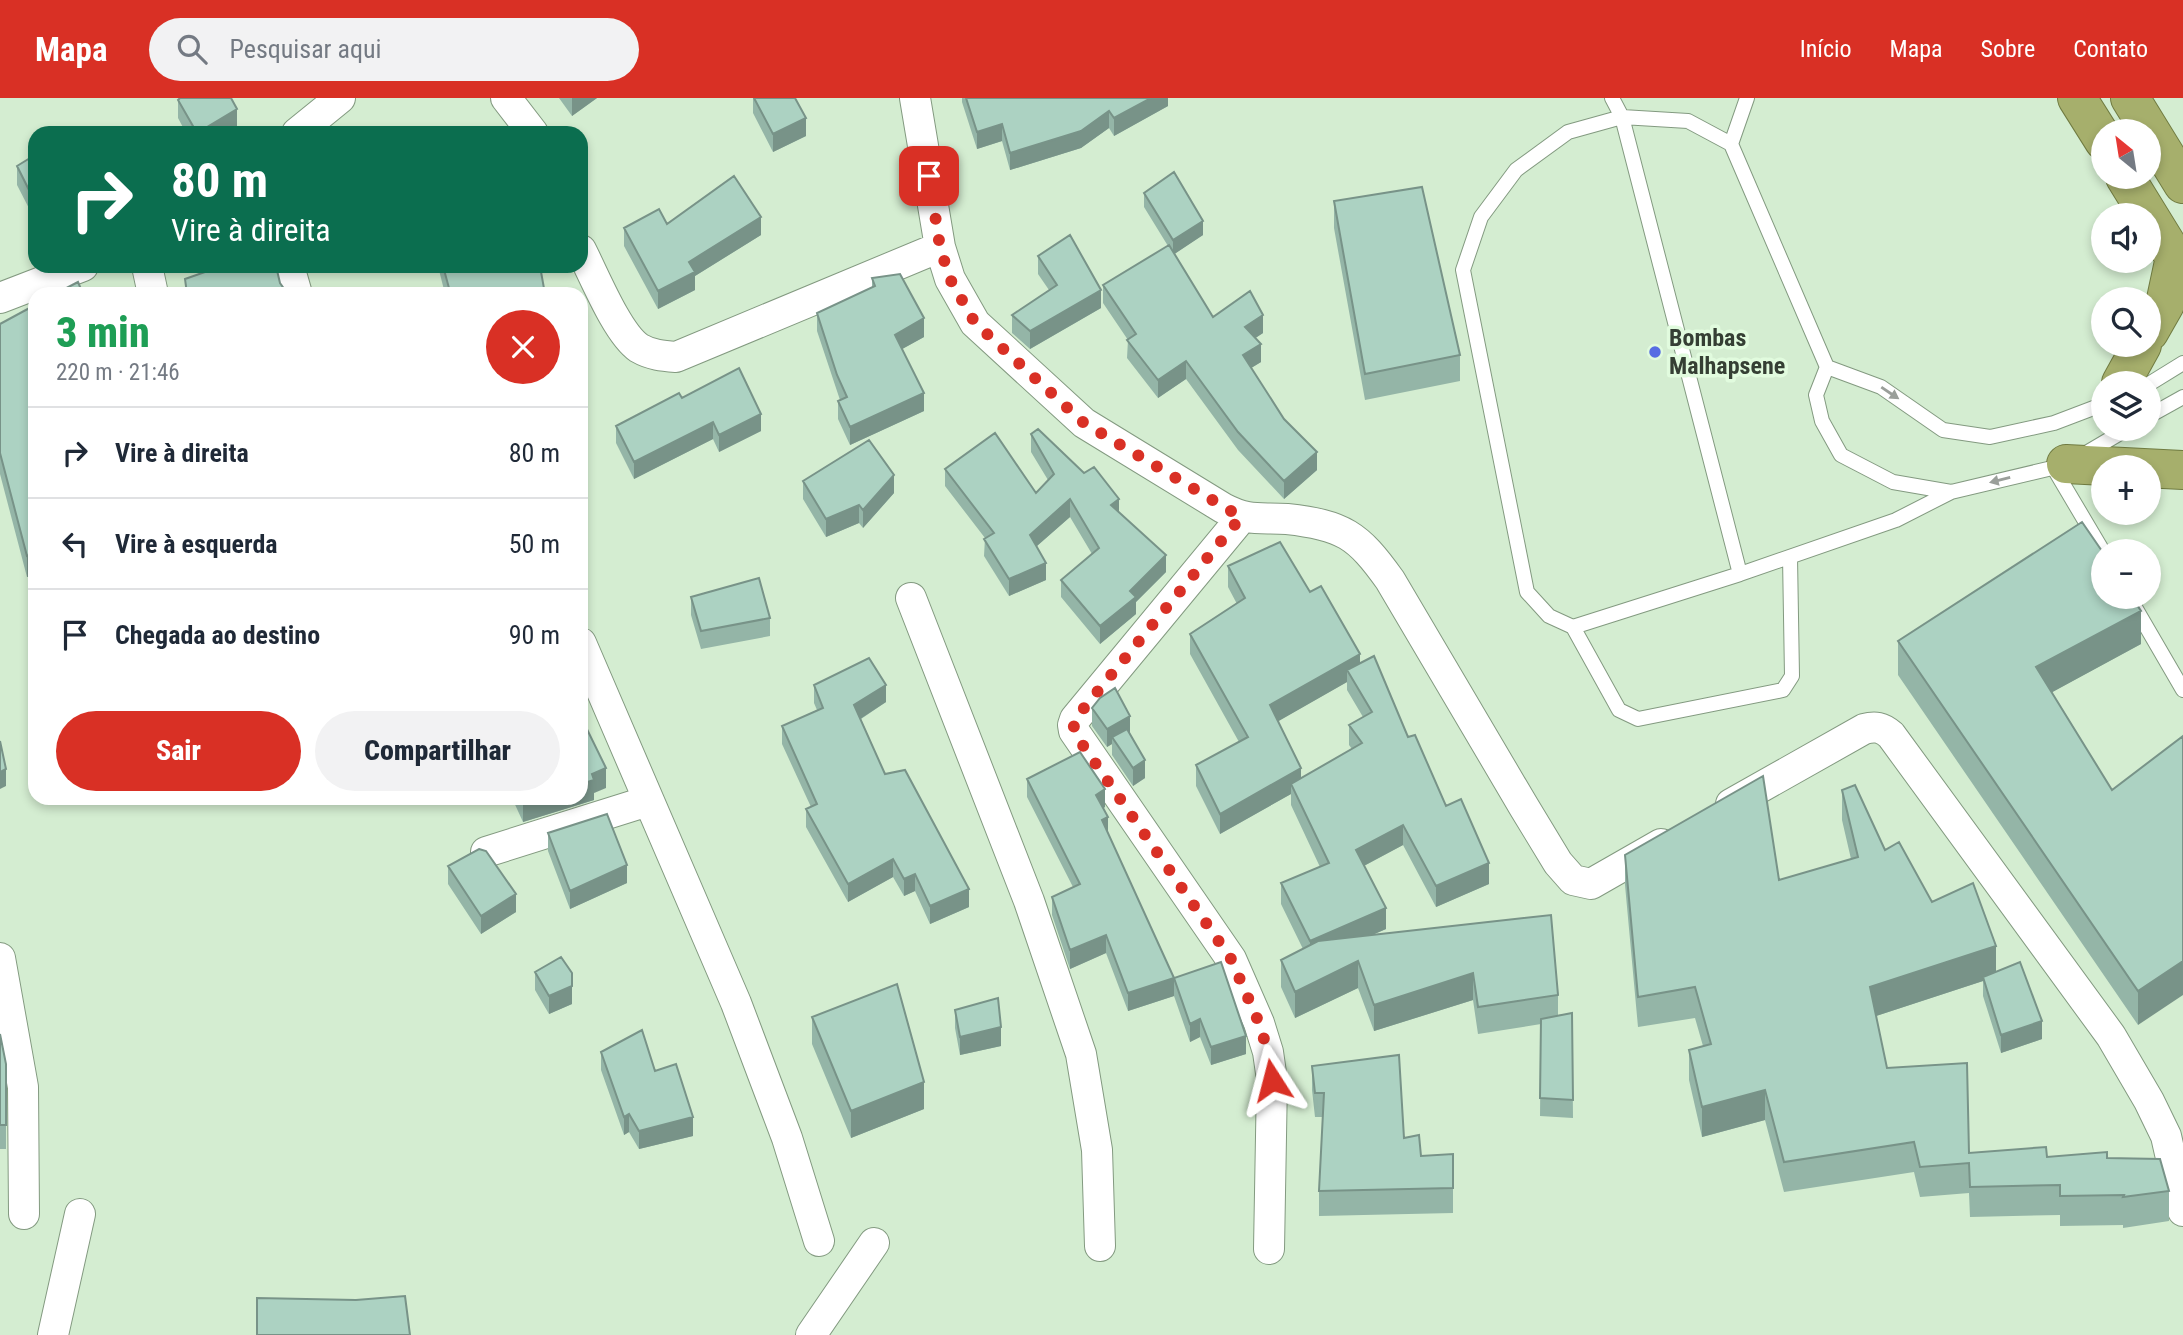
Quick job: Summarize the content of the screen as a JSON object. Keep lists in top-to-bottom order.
{
  "places": ["Bombas Malhapsene"],
  "north": "top left",
  "page": {
    "header": "Mapa",
    "search": "Pesquisar aqui",
    "nav": [
      "Início",
      "Mapa",
      "Sobre",
      "Contato"
    ],
    "map_buttons": ["+", "−"],
    "turn": ["80 m", "Vire à direita"],
    "heading": ["3 min", "220 m · 21:46"],
    "list": [
      {
        "name": "Vire à direita",
        "value": "80 m"
      },
      {
        "name": "Vire à esquerda",
        "value": "50 m"
      },
      {
        "name": "Chegada ao destino",
        "value": "90 m"
      }
    ],
    "buttons": ["Sair", "Compartilhar"]
  }
}
